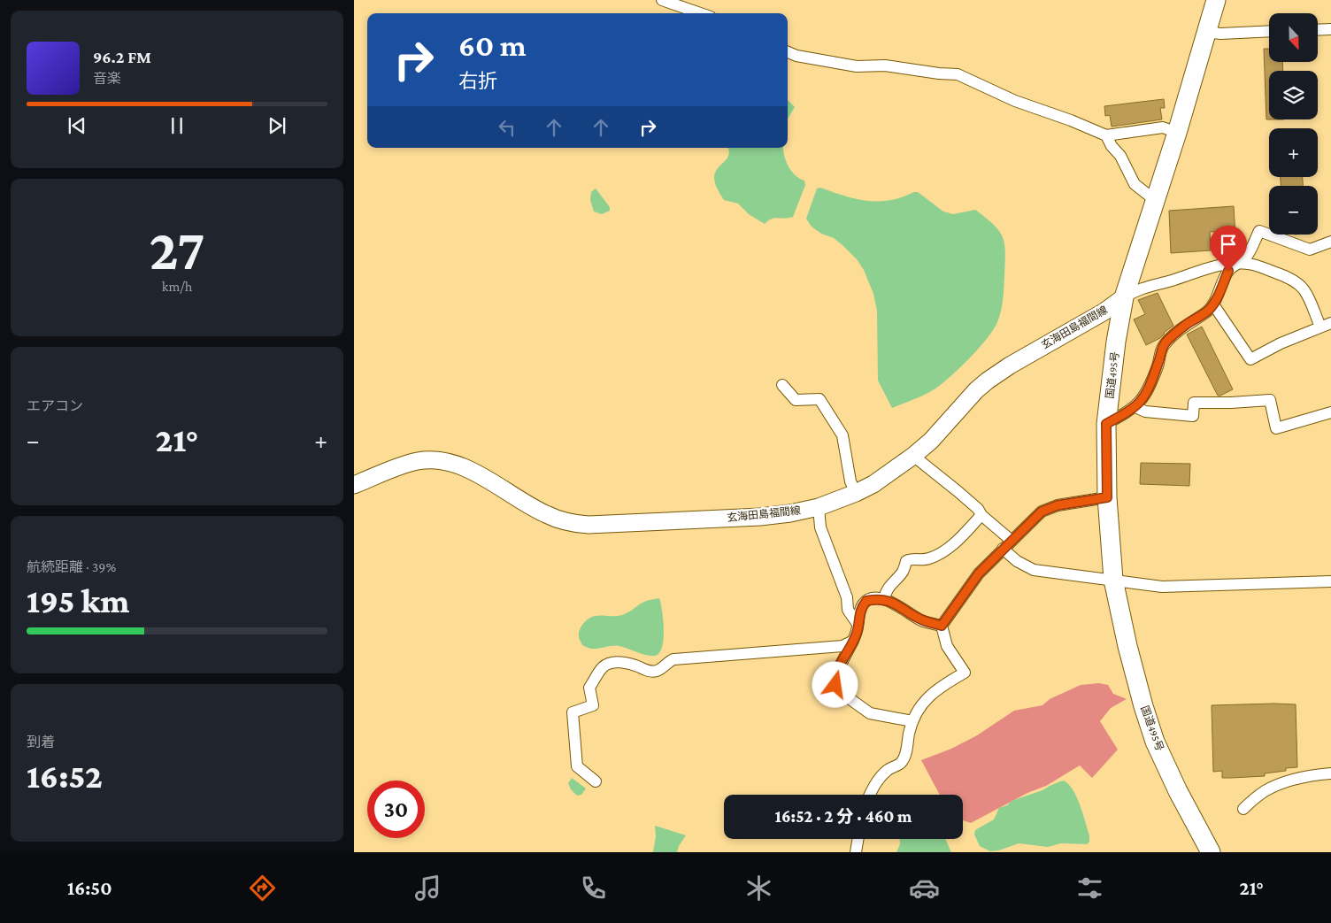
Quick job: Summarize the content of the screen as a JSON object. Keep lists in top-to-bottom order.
{
  "streets": {
    "highway": ["国道495号"],
    "main road": ["玄海田島福間線"]
  },
  "crossings": [
    ["玄海田島福間線", "国道495号"]
  ],
  "north": "bottom",
  "page": {
    "map_buttons": ["+", "−"],
    "turn": ["60 m", "右折"],
    "song": ["96.2 FM", "音楽"],
    "tile": [
      ["27", "km/h"],
      "エアコン",
      ["航続距離 · 39%", "195 km"],
      ["到着", "16:52"]
    ],
    "heat": ["−", "21°", "+"],
    "limit": "30",
    "trip": "16:52 · 2 分 · 460 m",
    "tabs": ["16:50", "21°"]
  }
}
